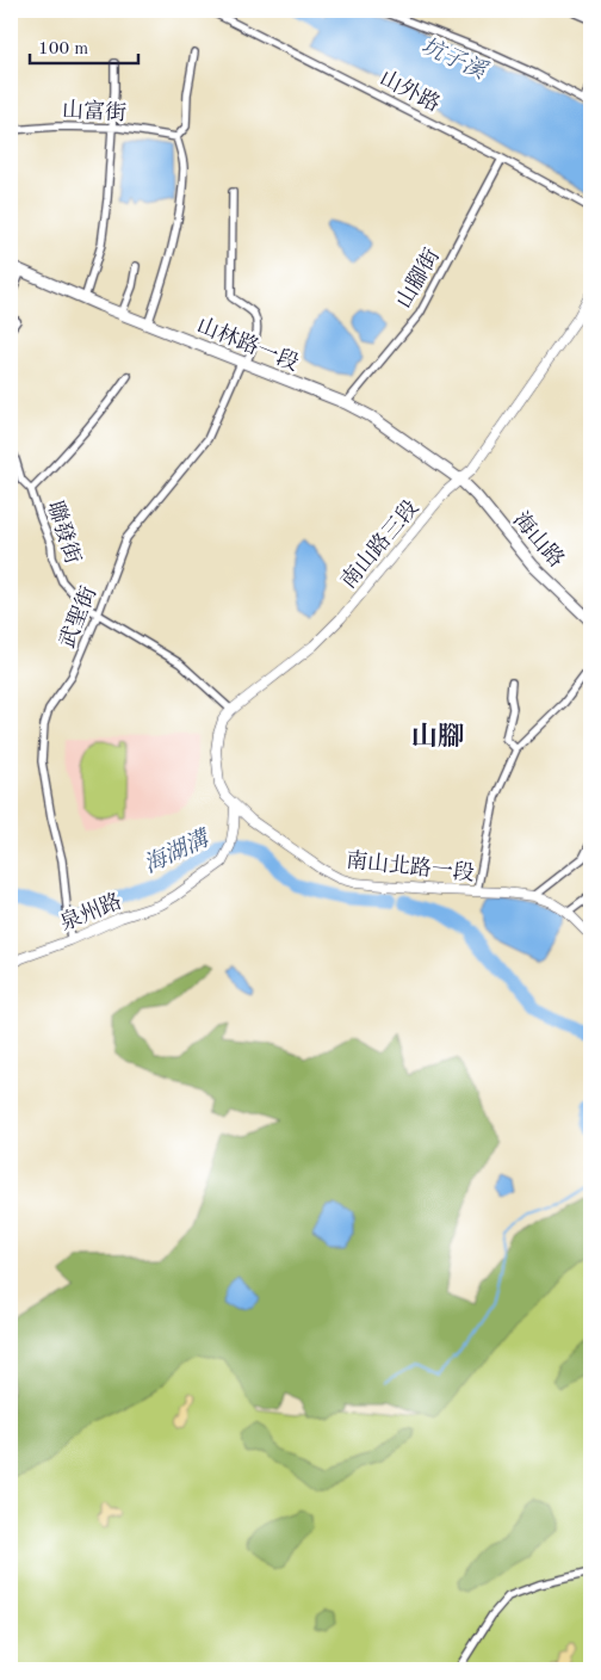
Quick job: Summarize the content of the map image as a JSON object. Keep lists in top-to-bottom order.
{
  "streets": {
    "main road": ["山林路一段", "海山路"],
    "street": [
      "山外路",
      "山富街",
      "山腳街",
      "聯發街",
      "南山路三段",
      "武聖街",
      "南山北路一段",
      "泉州路"
    ]
  },
  "crossings": [
    ["山外路", "山腳街"],
    ["山腳街", "山林路一段"],
    ["山林路一段", "海山路"],
    ["山林路一段", "南山路三段"],
    ["山林路一段", "武聖街"],
    ["聯發街", "南山路三段"],
    ["聯發街", "武聖街"],
    ["海山路", "南山路三段"],
    ["南山路三段", "南山北路一段"],
    ["南山路三段", "泉州路"],
    ["武聖街", "泉州路"],
    ["南山北路一段", "泉州路"]
  ],
  "districts": ["山腳"],
  "water": ["坑子溪", "海湖溝"],
  "scale_bar": "100 m"
}
